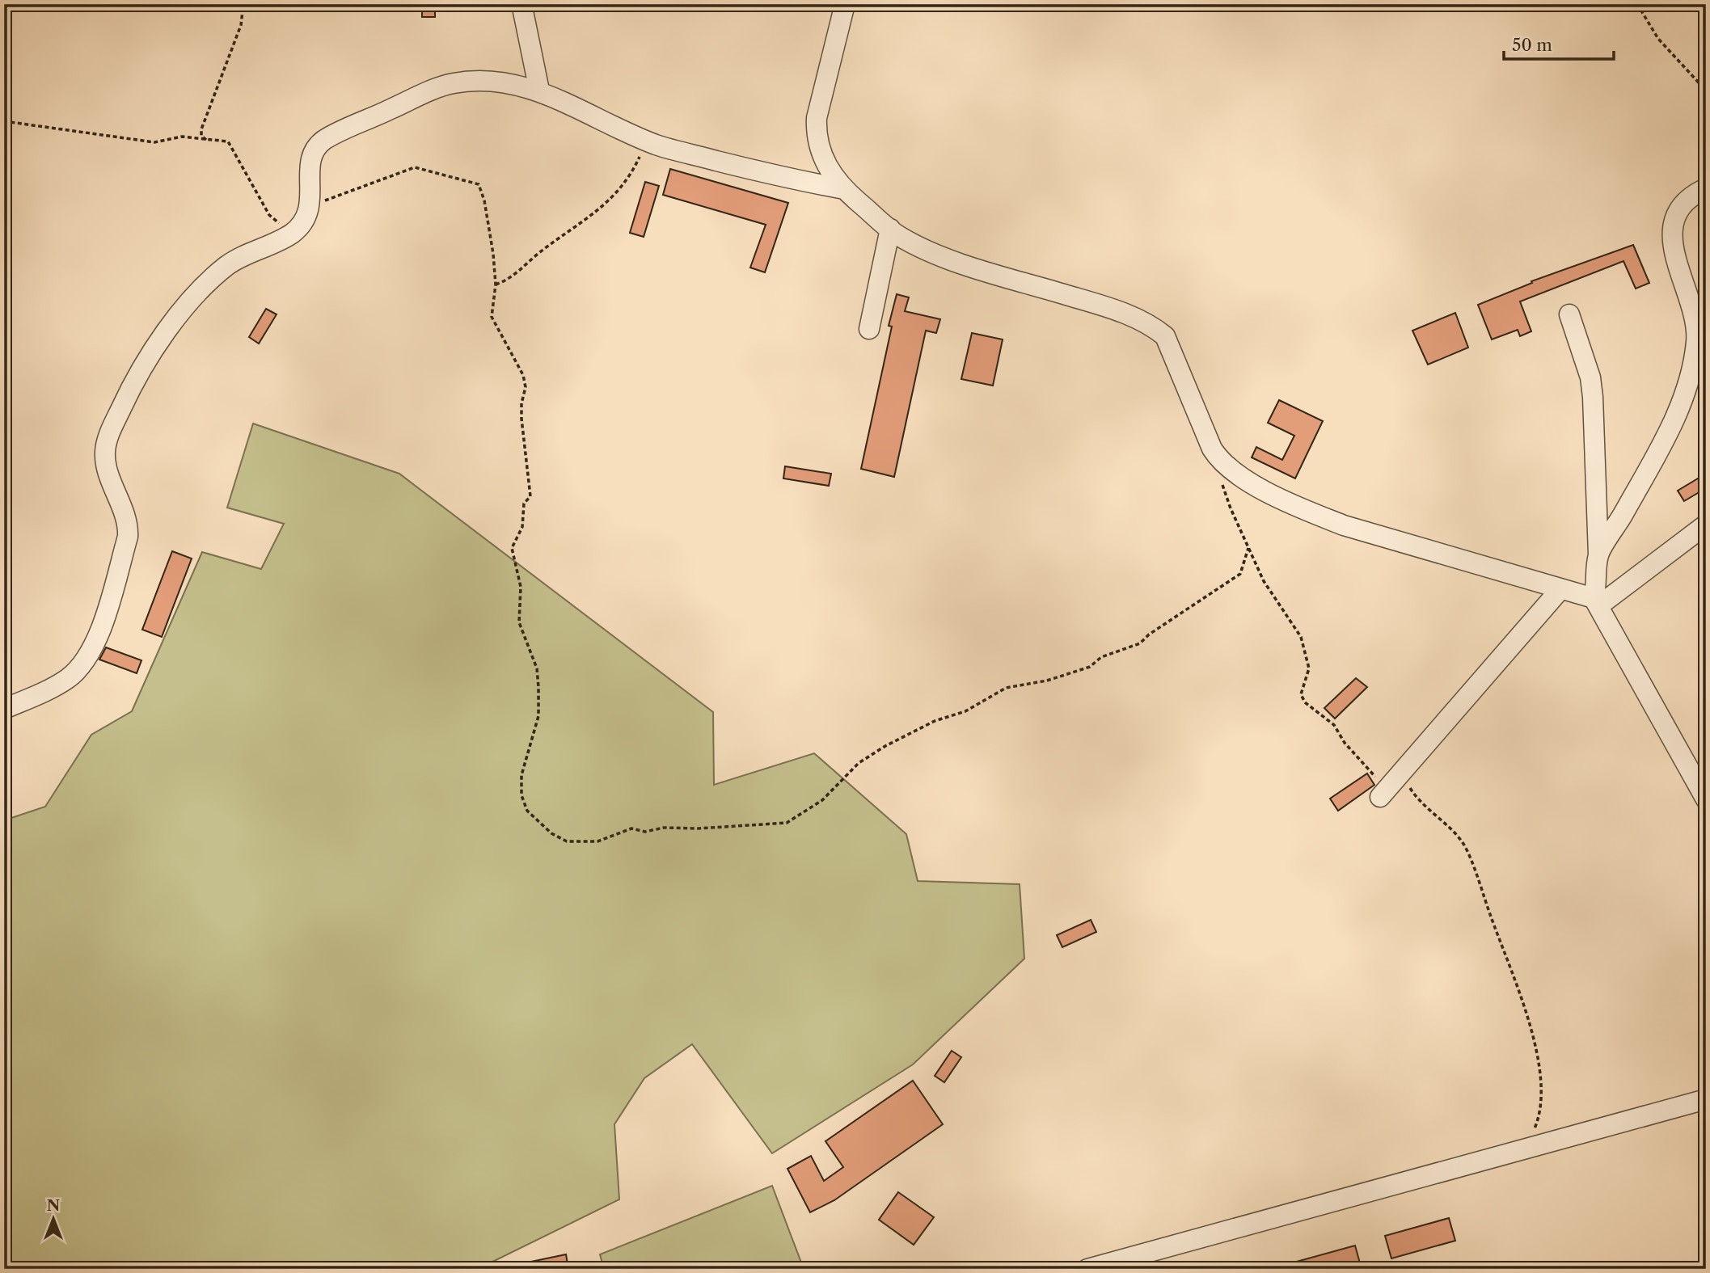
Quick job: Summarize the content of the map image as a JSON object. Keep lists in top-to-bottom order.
{
  "scale_bar": "50 m",
  "north": "top"
}
